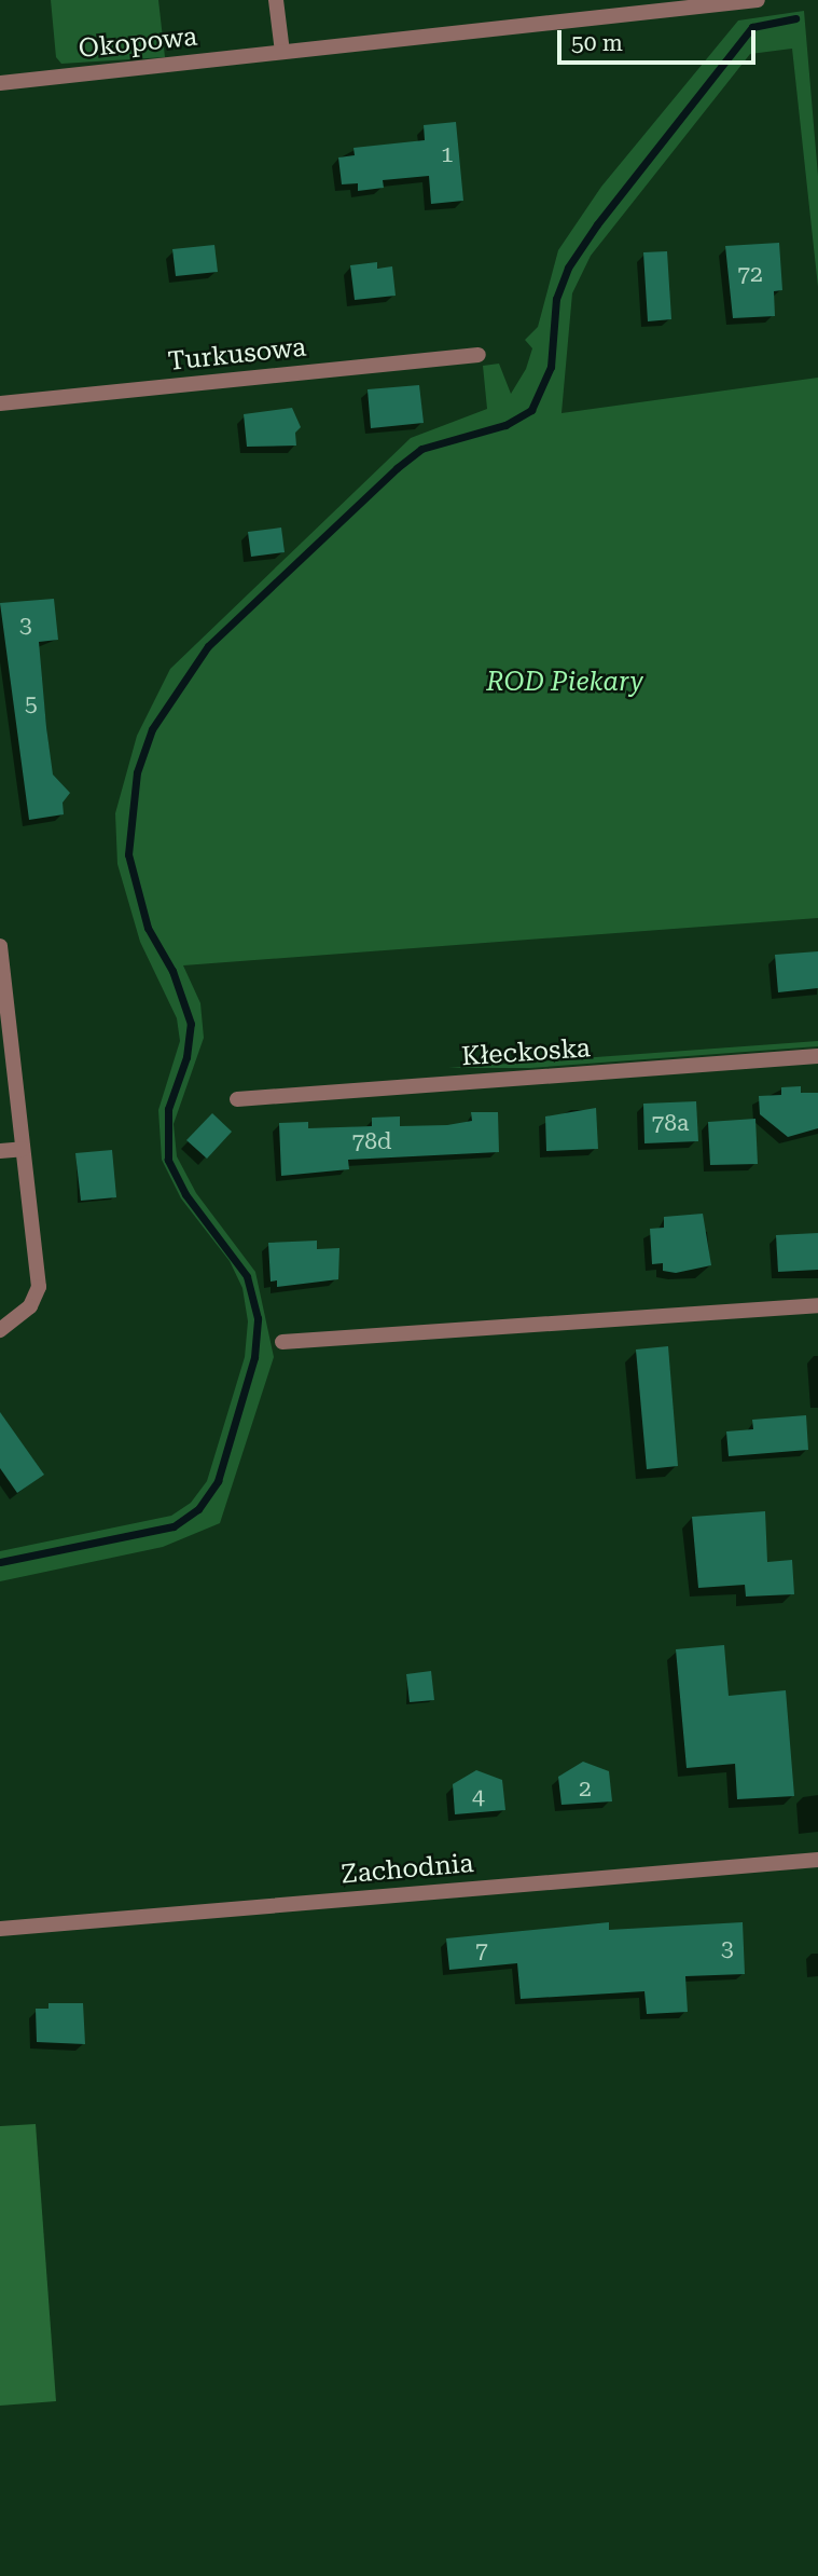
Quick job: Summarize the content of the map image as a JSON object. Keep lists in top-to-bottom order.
{
  "streets": {
    "street": [
      "Okopowa",
      "Turkusowa",
      "Kłeckoska",
      "Zachodnia"
    ]
  },
  "parks": ["ROD Piekary"],
  "house_numbers": [
    "1",
    "72",
    "3",
    "5",
    "78a",
    "78d",
    "2",
    "4",
    "3",
    "7"
  ],
  "scale_bar": "50 m"
}
